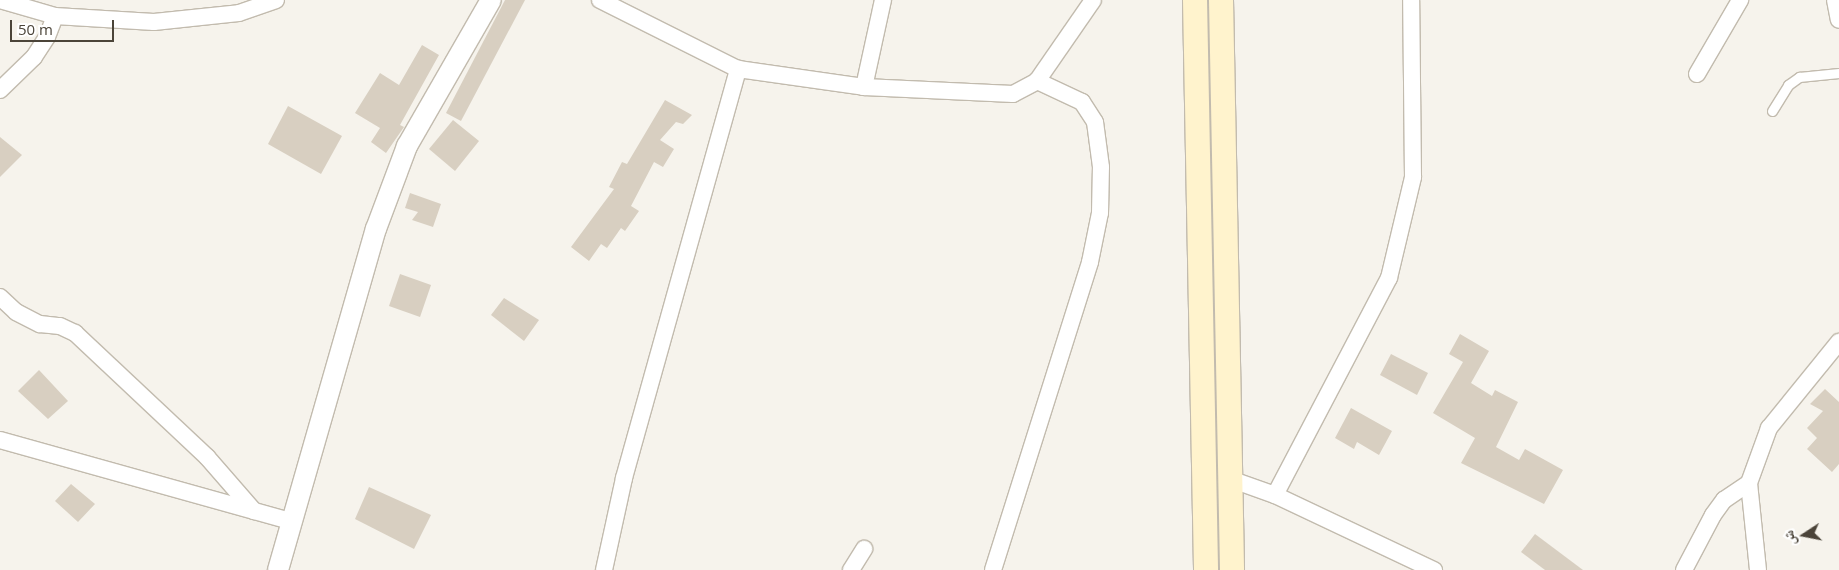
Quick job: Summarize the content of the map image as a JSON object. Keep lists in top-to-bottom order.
{
  "scale_bar": "50 m",
  "north": "left"
}
